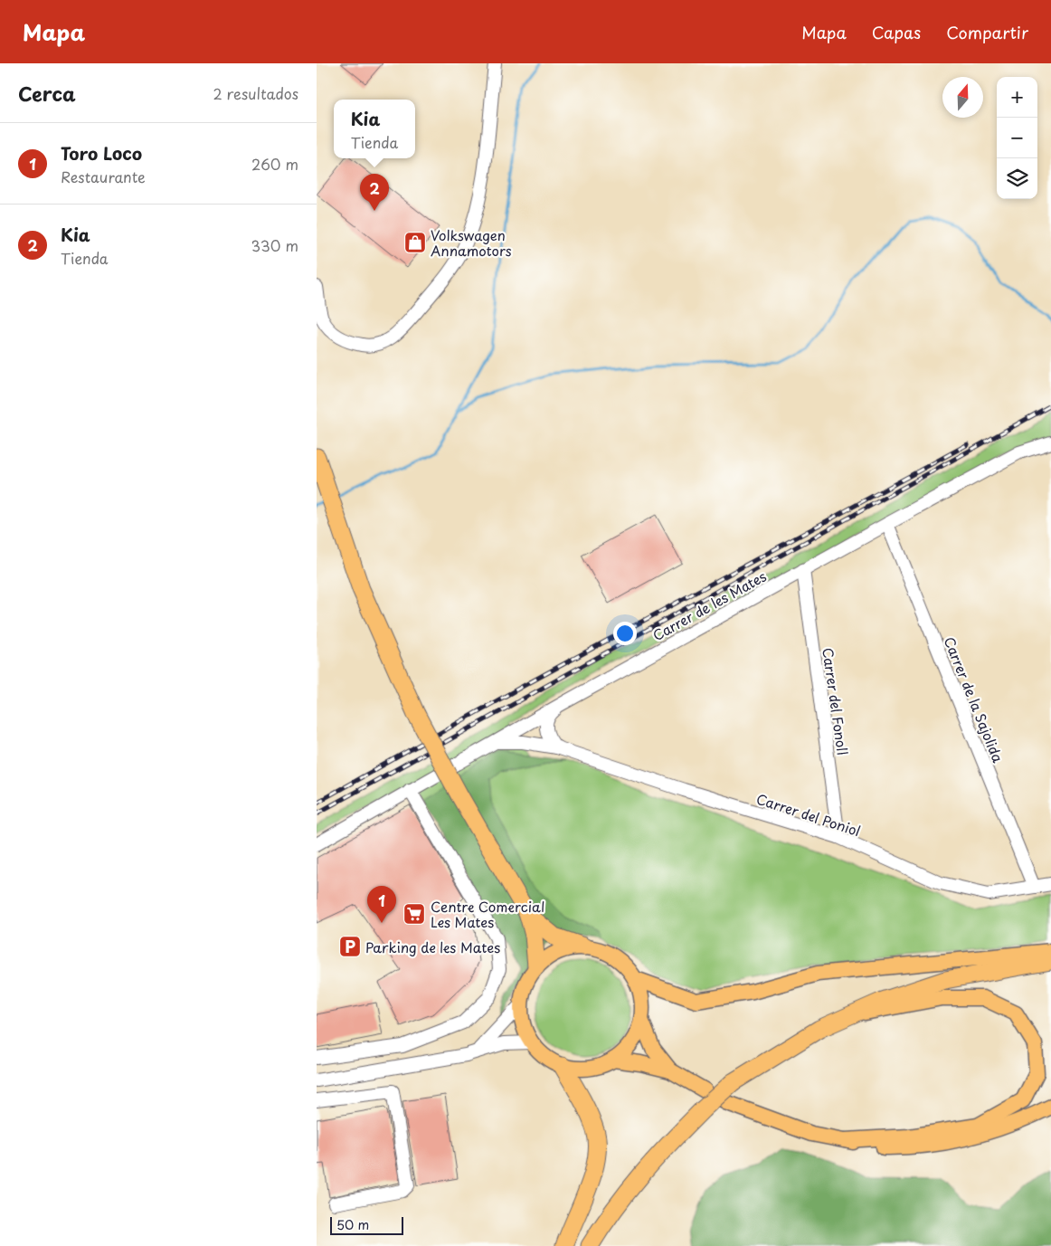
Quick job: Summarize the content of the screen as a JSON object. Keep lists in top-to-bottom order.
{
  "streets": {
    "street": [
      "Carrer de les Mates",
      "Carrer de la Sajolida",
      "Carrer del Fonoll",
      "Carrer del Poniol"
    ]
  },
  "crossings": [
    ["Carrer de les Mates", "Carrer de la Sajolida"],
    ["Carrer de les Mates", "Carrer del Fonoll"],
    ["Carrer de les Mates", "Carrer del Poniol"],
    ["Carrer de la Sajolida", "Carrer del Poniol"],
    ["Carrer del Fonoll", "Carrer del Poniol"]
  ],
  "places": {
    "shop": ["Volkswagen Annamotors"],
    "supermarket": ["Centre Comercial Les Mates"],
    "parking": ["Parking de les Mates"]
  },
  "scale_bar": "50 m",
  "north": "top",
  "page": {
    "header": "Mapa",
    "nav": ["Mapa", "Capas", "Compartir"],
    "heading": ["Cerca", "2 resultados"],
    "map_buttons": ["+", "−"],
    "popup": ["Kia", "Tienda"],
    "list": [
      {
        "mark": "1",
        "name": "Toro Loco",
        "note": "Restaurante",
        "value": "260 m"
      },
      {
        "mark": "2",
        "name": "Kia",
        "note": "Tienda",
        "value": "330 m"
      }
    ],
    "pins": ["2", "1"],
    "scale": "50 m"
  }
}
